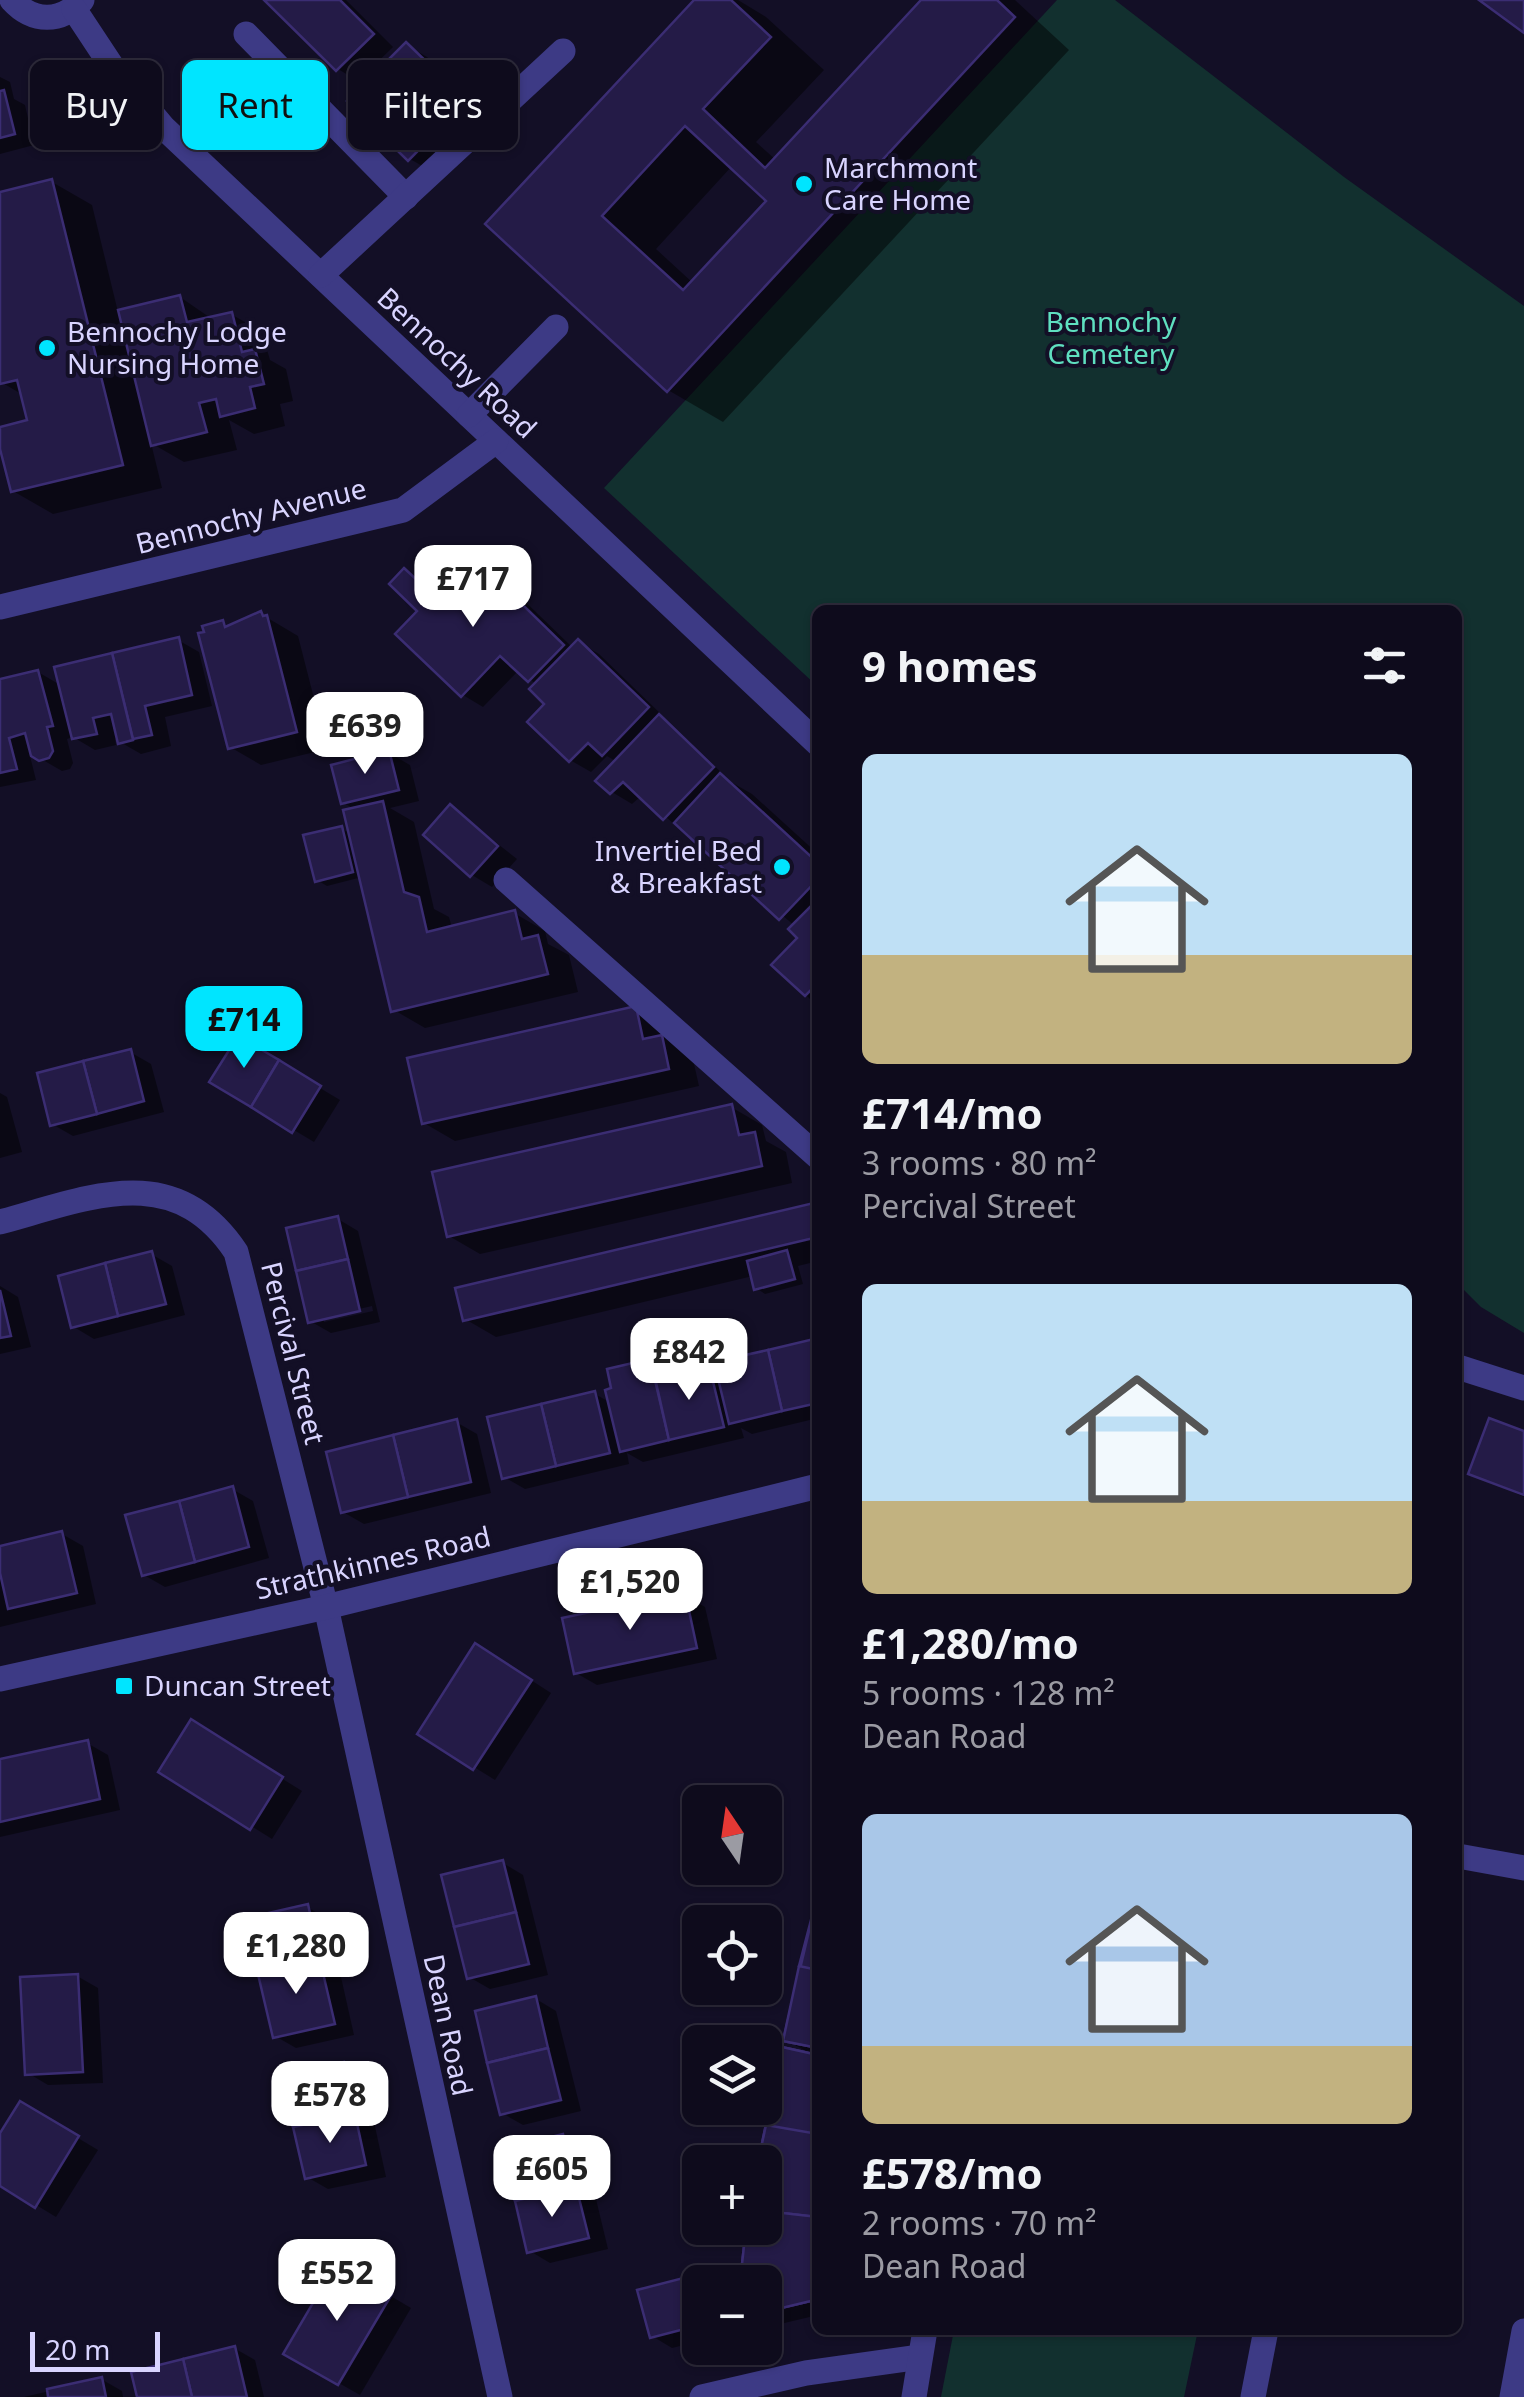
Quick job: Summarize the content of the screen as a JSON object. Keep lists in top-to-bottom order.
{
  "streets": {
    "street": [
      "Bennochy Road",
      "Bennochy Avenue",
      "Percival Street",
      "Strathkinnes Road",
      "Dean Road"
    ]
  },
  "crossings": [
    ["Bennochy Road", "Bennochy Avenue"],
    ["Percival Street", "Strathkinnes Road"],
    ["Percival Street", "Dean Road"],
    ["Strathkinnes Road", "Dean Road"]
  ],
  "parks": ["Bennochy Cemetery"],
  "places": {
    "other": ["Marchmont Care Home", "Bennochy Lodge Nursing Home", "Invertiel Bed & Breakfast"],
    "transit": ["Duncan Street"]
  },
  "scale_bar": "20 m",
  "north": "top",
  "page": {
    "chip": ["Buy", "Rent", "Filters"],
    "price": [
      "£717",
      "£639",
      "£714",
      "£842",
      "£1,520",
      "£1,280",
      "£578",
      "£605",
      "£552"
    ],
    "heading": "9 homes",
    "list": [
      {
        "name": "£714/mo",
        "note": "3 rooms · 80 m² · Percival Street"
      },
      {
        "name": "£1,280/mo",
        "note": "5 rooms · 128 m² · Dean Road"
      },
      {
        "name": "£578/mo",
        "note": "2 rooms · 70 m² · Dean Road"
      }
    ],
    "map_buttons": ["+", "−"],
    "scale": "20 m"
  }
}
